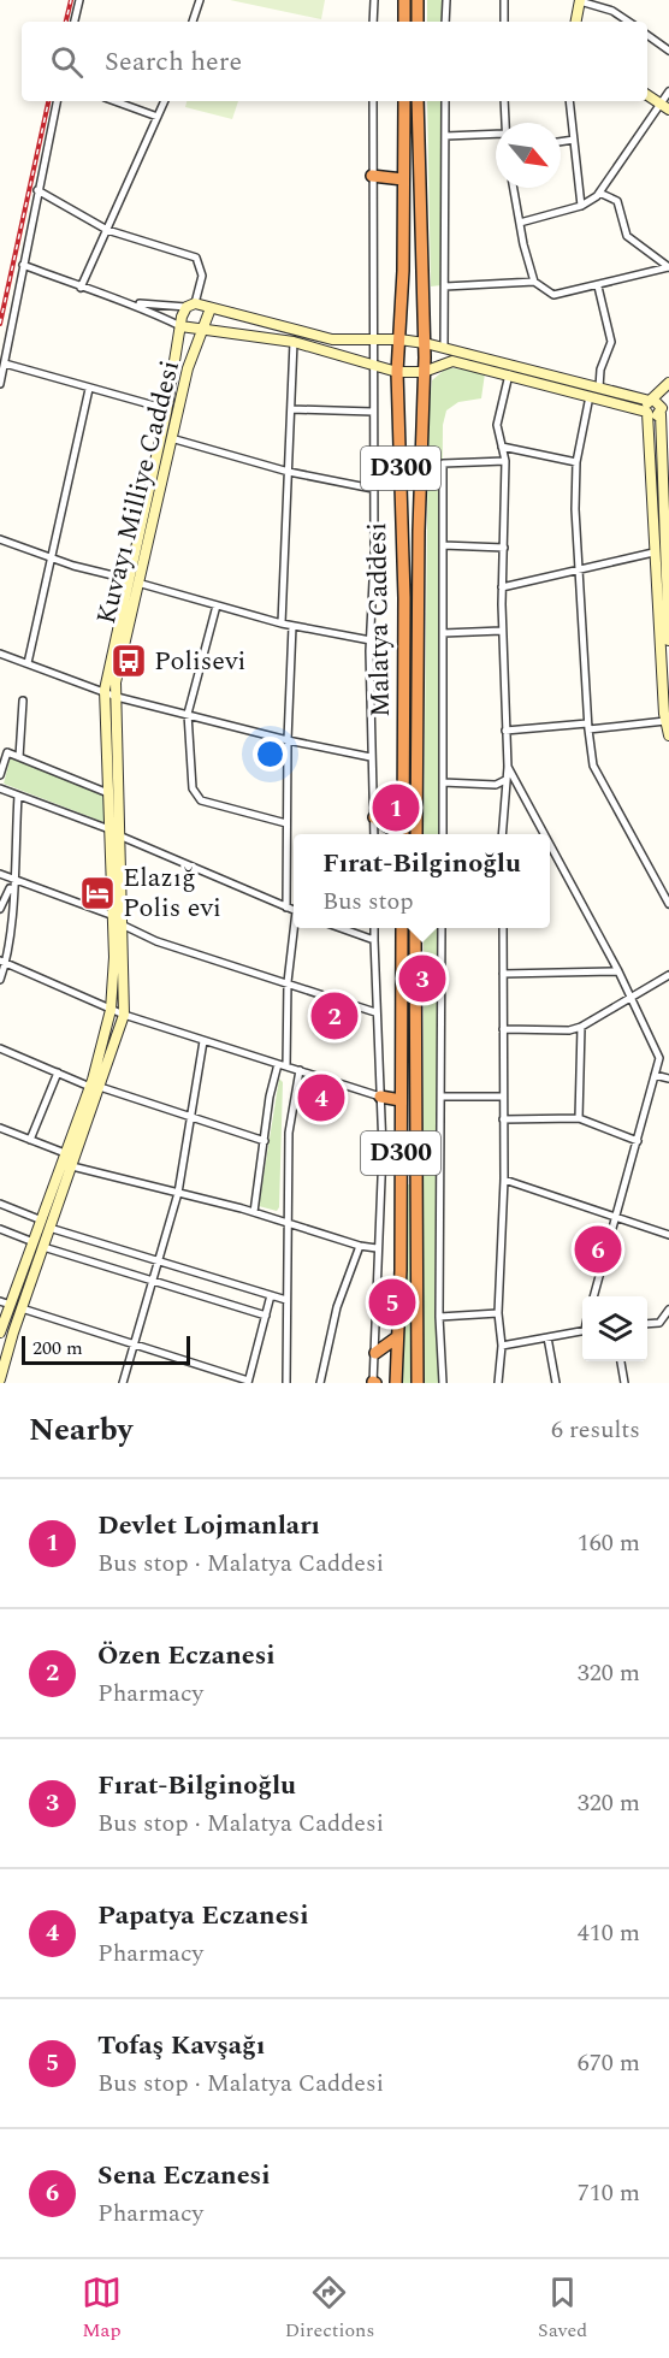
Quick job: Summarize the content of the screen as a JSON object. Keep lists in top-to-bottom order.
{
  "streets": {
    "highway": ["D300", "Malatya Caddesi"],
    "main road": ["Kuvayı Milliye Caddesi"]
  },
  "crossings": [
    ["Kuvayı Milliye Caddesi", "Malatya Caddesi"]
  ],
  "places": {
    "bus stop": ["Polisevi"],
    "hotel": ["Elazığ Polis evi"]
  },
  "scale_bar": "200 m",
  "north": "bottom right",
  "page": {
    "search": "Search here",
    "pins": [
      "1",
      "3",
      "2",
      "4",
      "6",
      "5"
    ],
    "popup": ["Fırat-Bilginoğlu", "Bus stop"],
    "scale": "200 m",
    "heading": ["Nearby", "6 results"],
    "list": [
      {
        "mark": "1",
        "name": "Devlet Lojmanları",
        "note": "Bus stop · Malatya Caddesi",
        "value": "160 m"
      },
      {
        "mark": "2",
        "name": "Özen Eczanesi",
        "note": "Pharmacy",
        "value": "320 m"
      },
      {
        "mark": "3",
        "name": "Fırat-Bilginoğlu",
        "note": "Bus stop · Malatya Caddesi",
        "value": "320 m"
      },
      {
        "mark": "4",
        "name": "Papatya Eczanesi",
        "note": "Pharmacy",
        "value": "410 m"
      },
      {
        "mark": "5",
        "name": "Tofaş Kavşağı",
        "note": "Bus stop · Malatya Caddesi",
        "value": "670 m"
      },
      {
        "mark": "6",
        "name": "Sena Eczanesi",
        "note": "Pharmacy",
        "value": "710 m"
      }
    ],
    "nav": ["Map", "Directions", "Saved"]
  }
}
